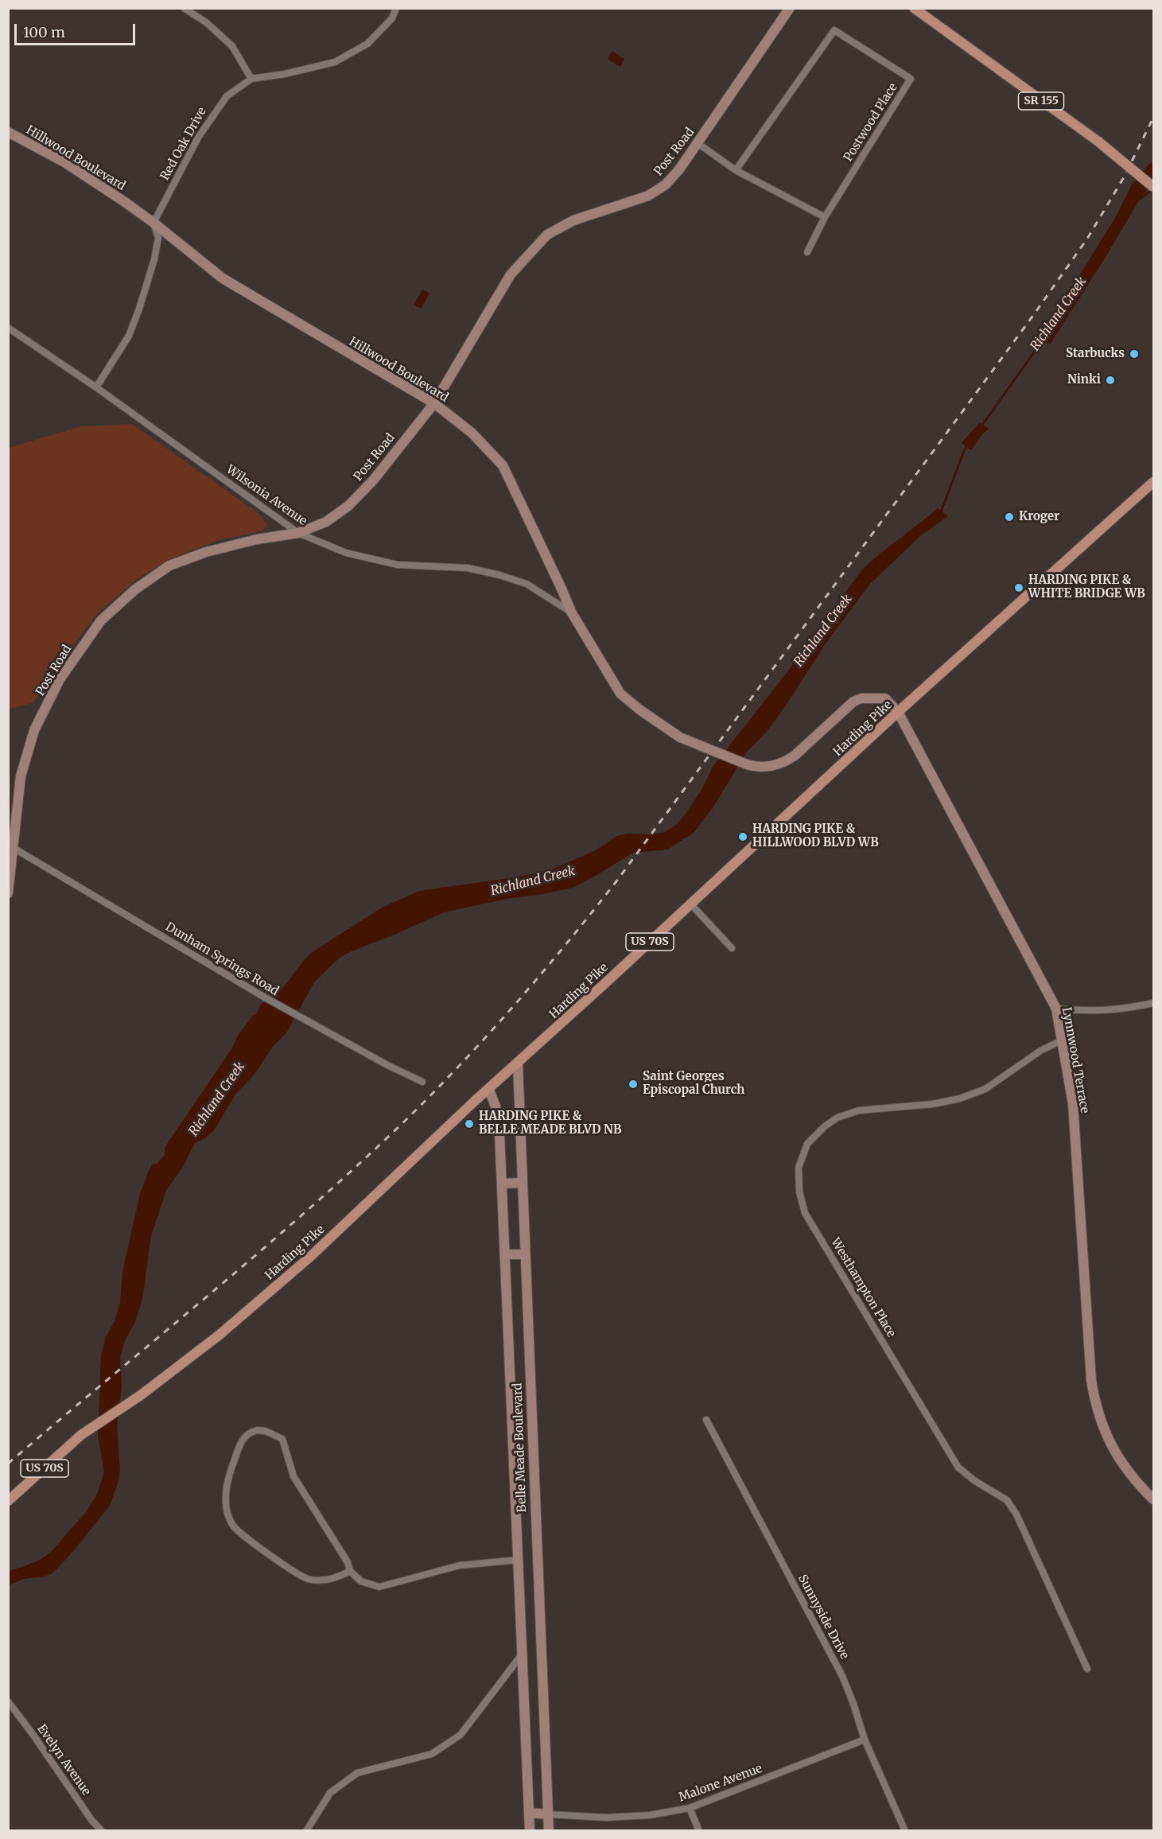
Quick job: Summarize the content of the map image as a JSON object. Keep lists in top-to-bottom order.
{
  "streets": {
    "main road": ["SR 155", "Harding Pike", "US 70S"],
    "street": [
      "Postwood Place",
      "Red Oak Drive",
      "Post Road",
      "Hillwood Boulevard",
      "Wilsonia Avenue",
      "Dunham Springs Road",
      "Lynnwood Terrace",
      "Westhampton Place",
      "Belle Meade Boulevard",
      "Sunnyside Drive",
      "Evelyn Avenue",
      "Malone Avenue"
    ]
  },
  "crossings": [
    ["Red Oak Drive", "Hillwood Boulevard"],
    ["Post Road", "Hillwood Boulevard"],
    ["Post Road", "Wilsonia Avenue"],
    ["Post Road", "Dunham Springs Road"],
    ["Hillwood Boulevard", "Wilsonia Avenue"],
    ["Hillwood Boulevard", "Lynnwood Terrace"],
    ["Harding Pike", "Lynnwood Terrace"],
    ["Harding Pike", "Belle Meade Boulevard"],
    ["Lynnwood Terrace", "Westhampton Place"],
    ["Belle Meade Boulevard", "Malone Avenue"],
    ["Sunnyside Drive", "Malone Avenue"]
  ],
  "water": ["Richland Creek"],
  "places": [
    "Starbucks",
    "Ninki",
    "Kroger",
    "HARDING PIKE & WHITE BRIDGE WB",
    "HARDING PIKE & HILLWOOD BLVD WB",
    "Saint Georges Episcopal Church",
    "HARDING PIKE & BELLE MEADE BLVD NB"
  ],
  "scale_bar": "100 m"
}
